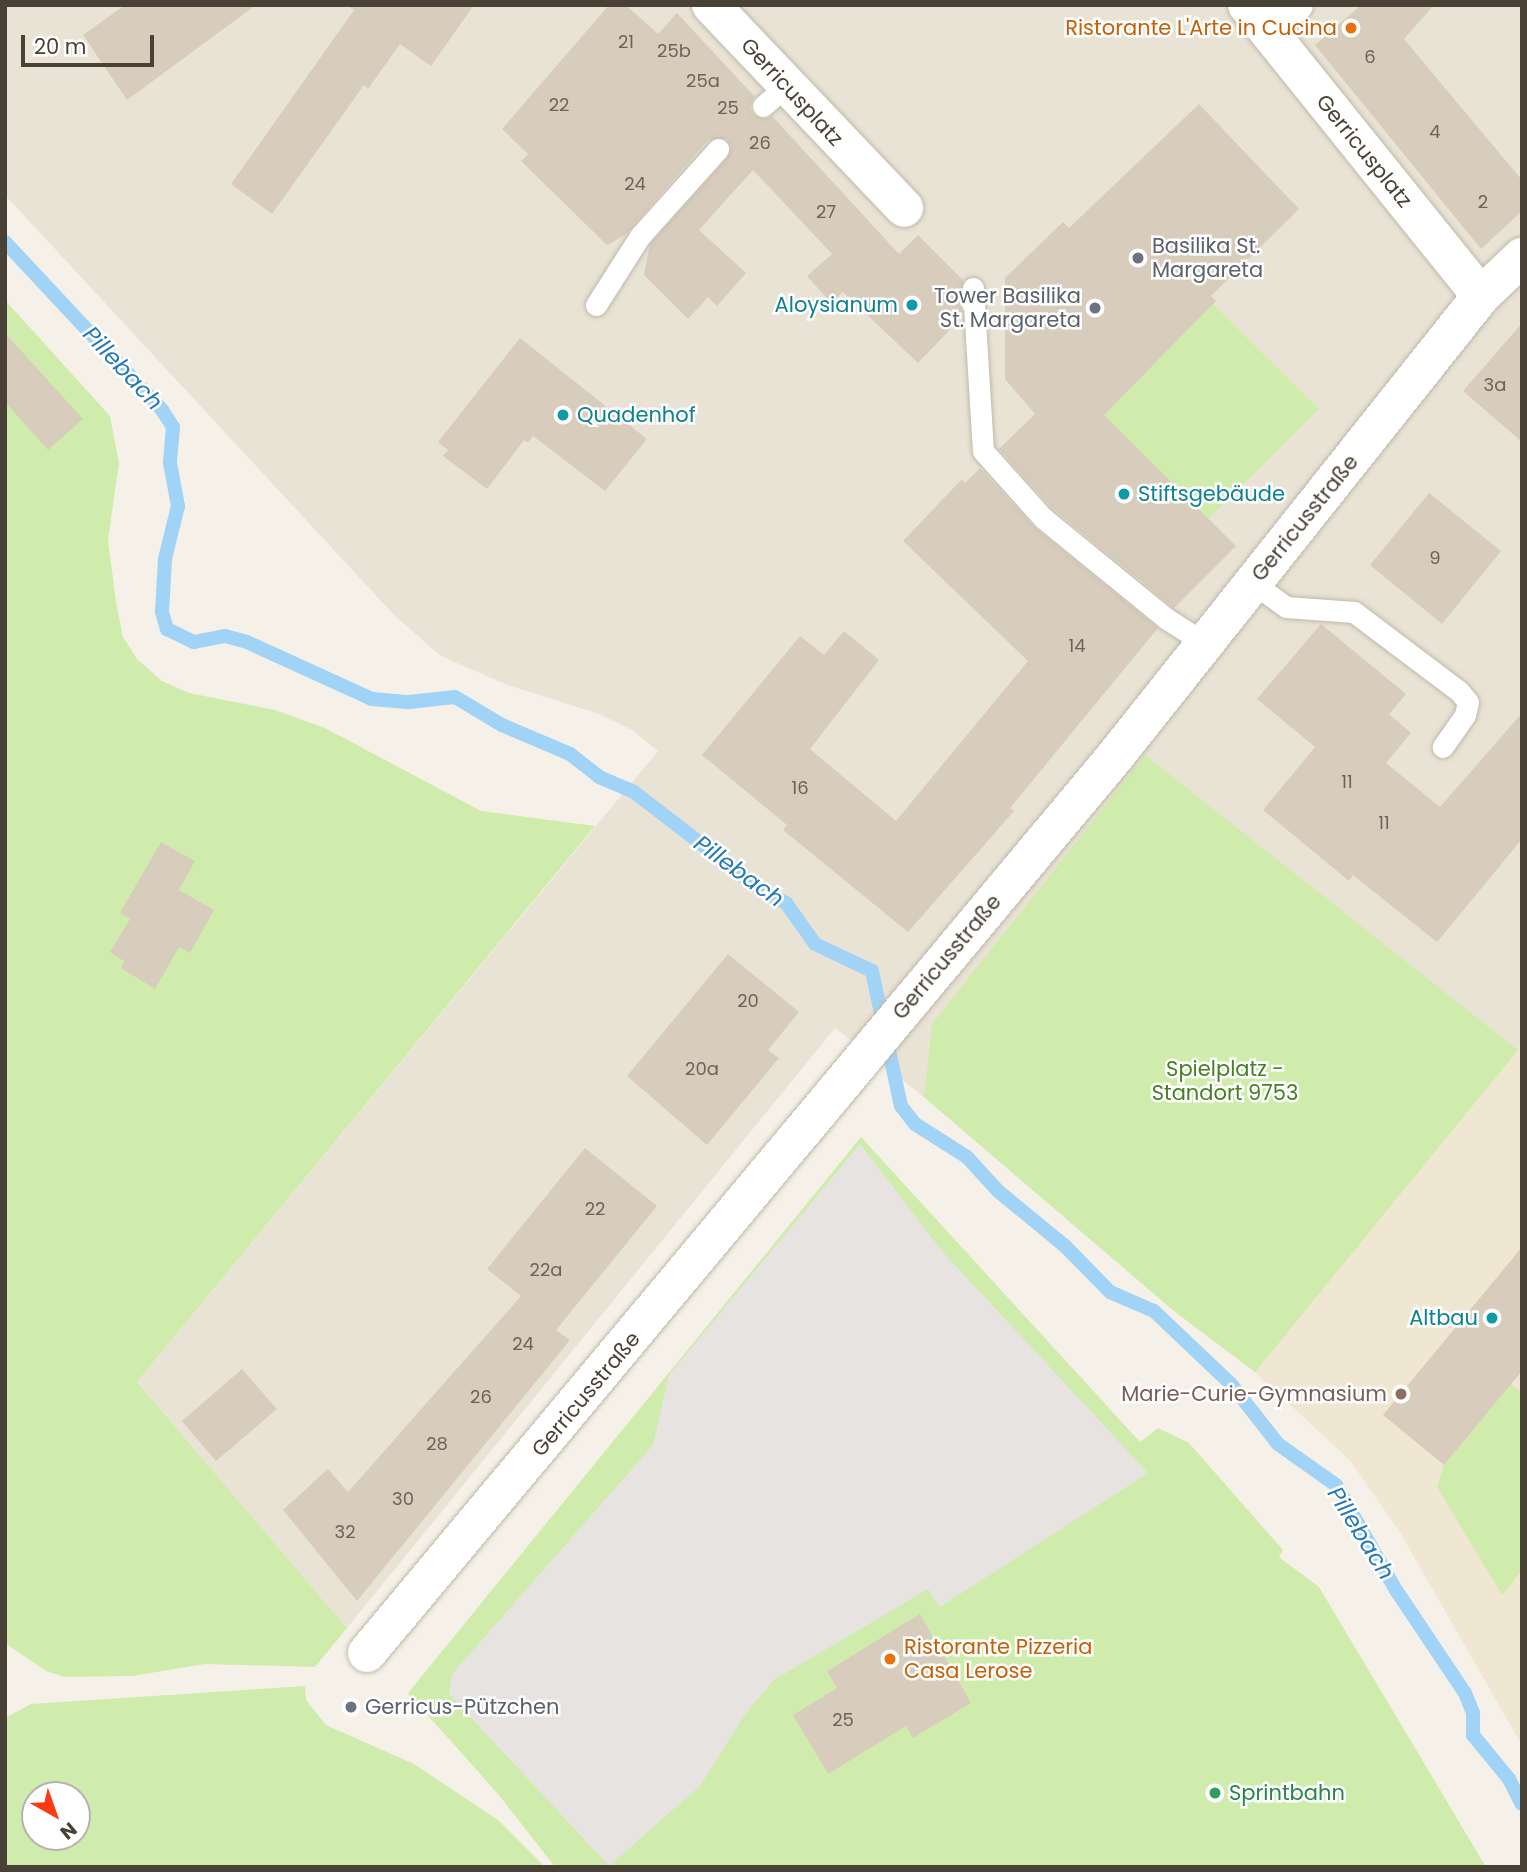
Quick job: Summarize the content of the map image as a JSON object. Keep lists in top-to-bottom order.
{
  "streets": {
    "street": ["Gerricusplatz", "Gerricusstraße"]
  },
  "crossings": [
    ["Gerricusplatz", "Gerricusstraße"]
  ],
  "water": ["Pillebach"],
  "parks": ["Spielplatz - Standort 9753"],
  "places": [
    "Ristorante L'Arte in Cucina",
    "Basilika St. Margareta",
    "Aloysianum",
    "Tower Basilika St. Margareta",
    "Quadenhof",
    "Stiftsgebäude",
    "Altbau",
    "Marie-Curie-Gymnasium",
    "Ristorante Pizzeria Casa Lerose",
    "Gerricus-Pützchen",
    "Sprintbahn"
  ],
  "house_numbers": [
    "21",
    "25b",
    "6",
    "25a",
    "22",
    "25",
    "4",
    "26",
    "24",
    "2",
    "27",
    "3a",
    "9",
    "14",
    "11",
    "16",
    "11",
    "20",
    "20a",
    "22",
    "22a",
    "24",
    "26",
    "28",
    "30",
    "32",
    "25"
  ],
  "scale_bar": "20 m",
  "north": "bottom right"
}
